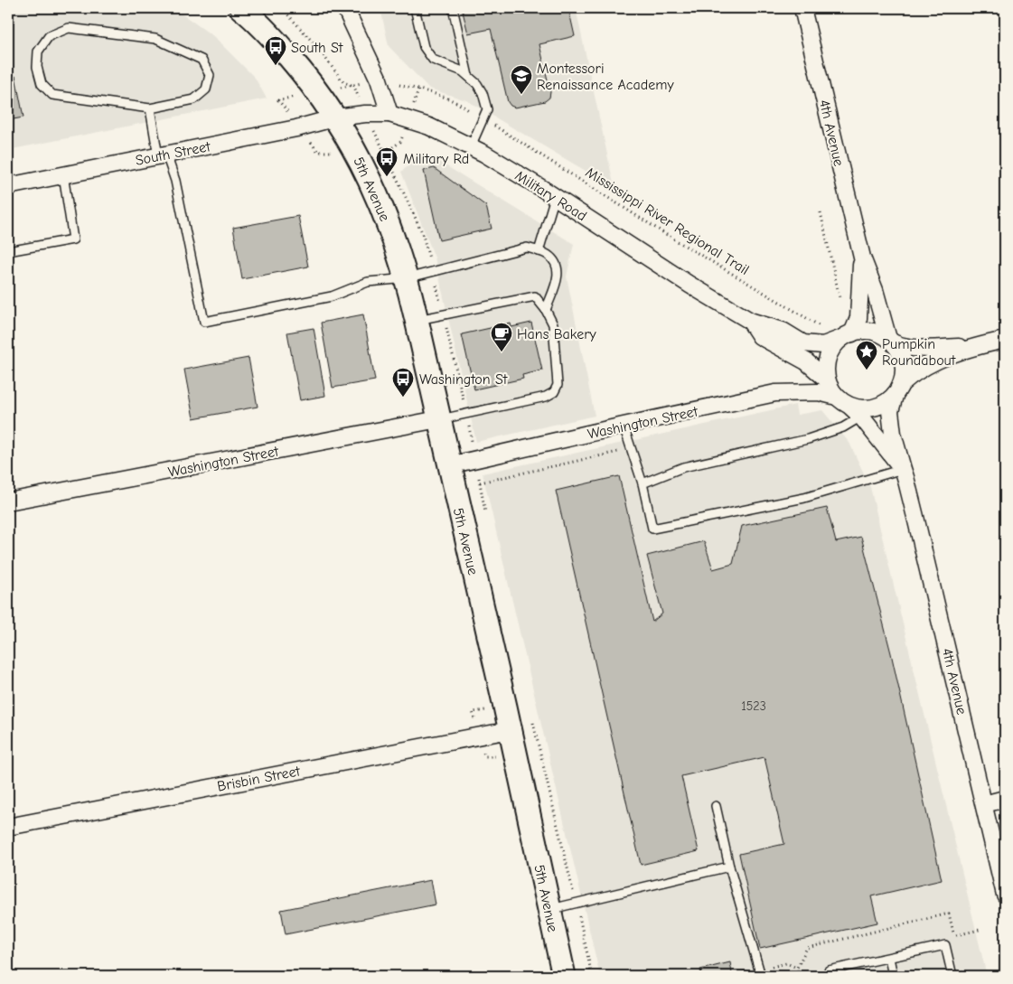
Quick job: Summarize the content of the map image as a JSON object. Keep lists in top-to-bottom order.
{
  "streets": {
    "main road": ["5th Avenue"],
    "street": [
      "4th Avenue",
      "South Street",
      "Military Road",
      "Washington Street",
      "Brisbin Street"
    ],
    "path": ["Mississippi River Regional Trail"]
  },
  "crossings": [
    ["4th Avenue", "Military Road"],
    ["4th Avenue", "Washington Street"],
    ["South Street", "5th Avenue"],
    ["South Street", "Military Road"],
    ["5th Avenue", "Military Road"],
    ["5th Avenue", "Washington Street"],
    ["5th Avenue", "Brisbin Street"],
    ["Military Road", "Washington Street"]
  ],
  "places": {
    "bus stop": ["South St", "Military Rd", "Washington St"],
    "school or university": ["Montessori Renaissance Academy"],
    "cafe": ["Hans Bakery"],
    "place": ["Pumpkin Roundabout"]
  },
  "house_numbers": ["1523"]
}
